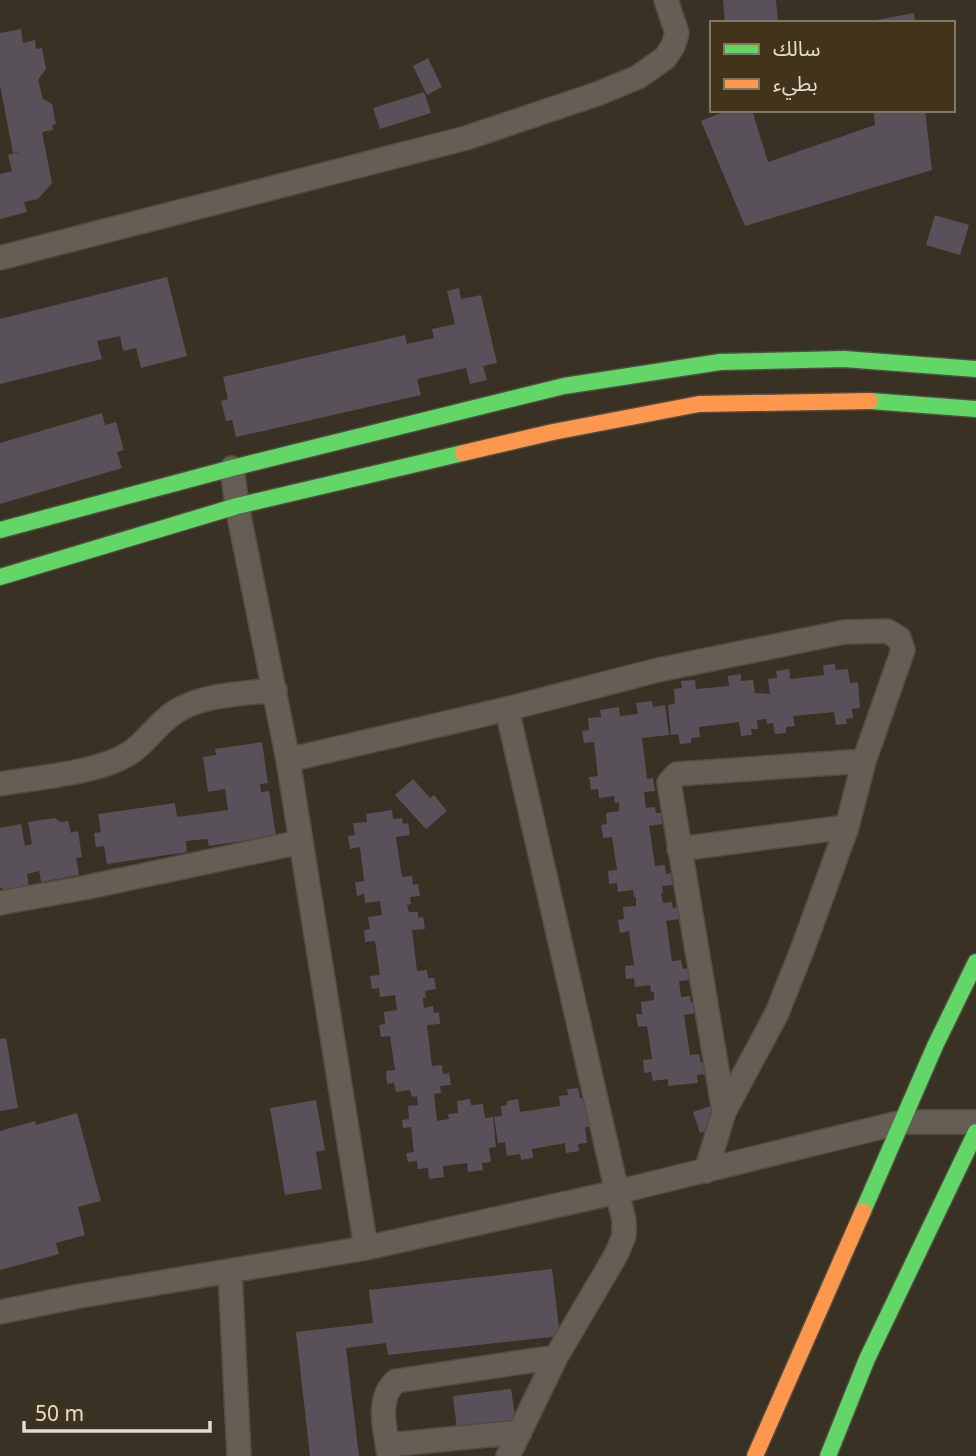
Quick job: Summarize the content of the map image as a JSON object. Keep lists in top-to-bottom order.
{
  "legend": ["سالك", "بطيء"],
  "scale_bar": "50 m"
}
